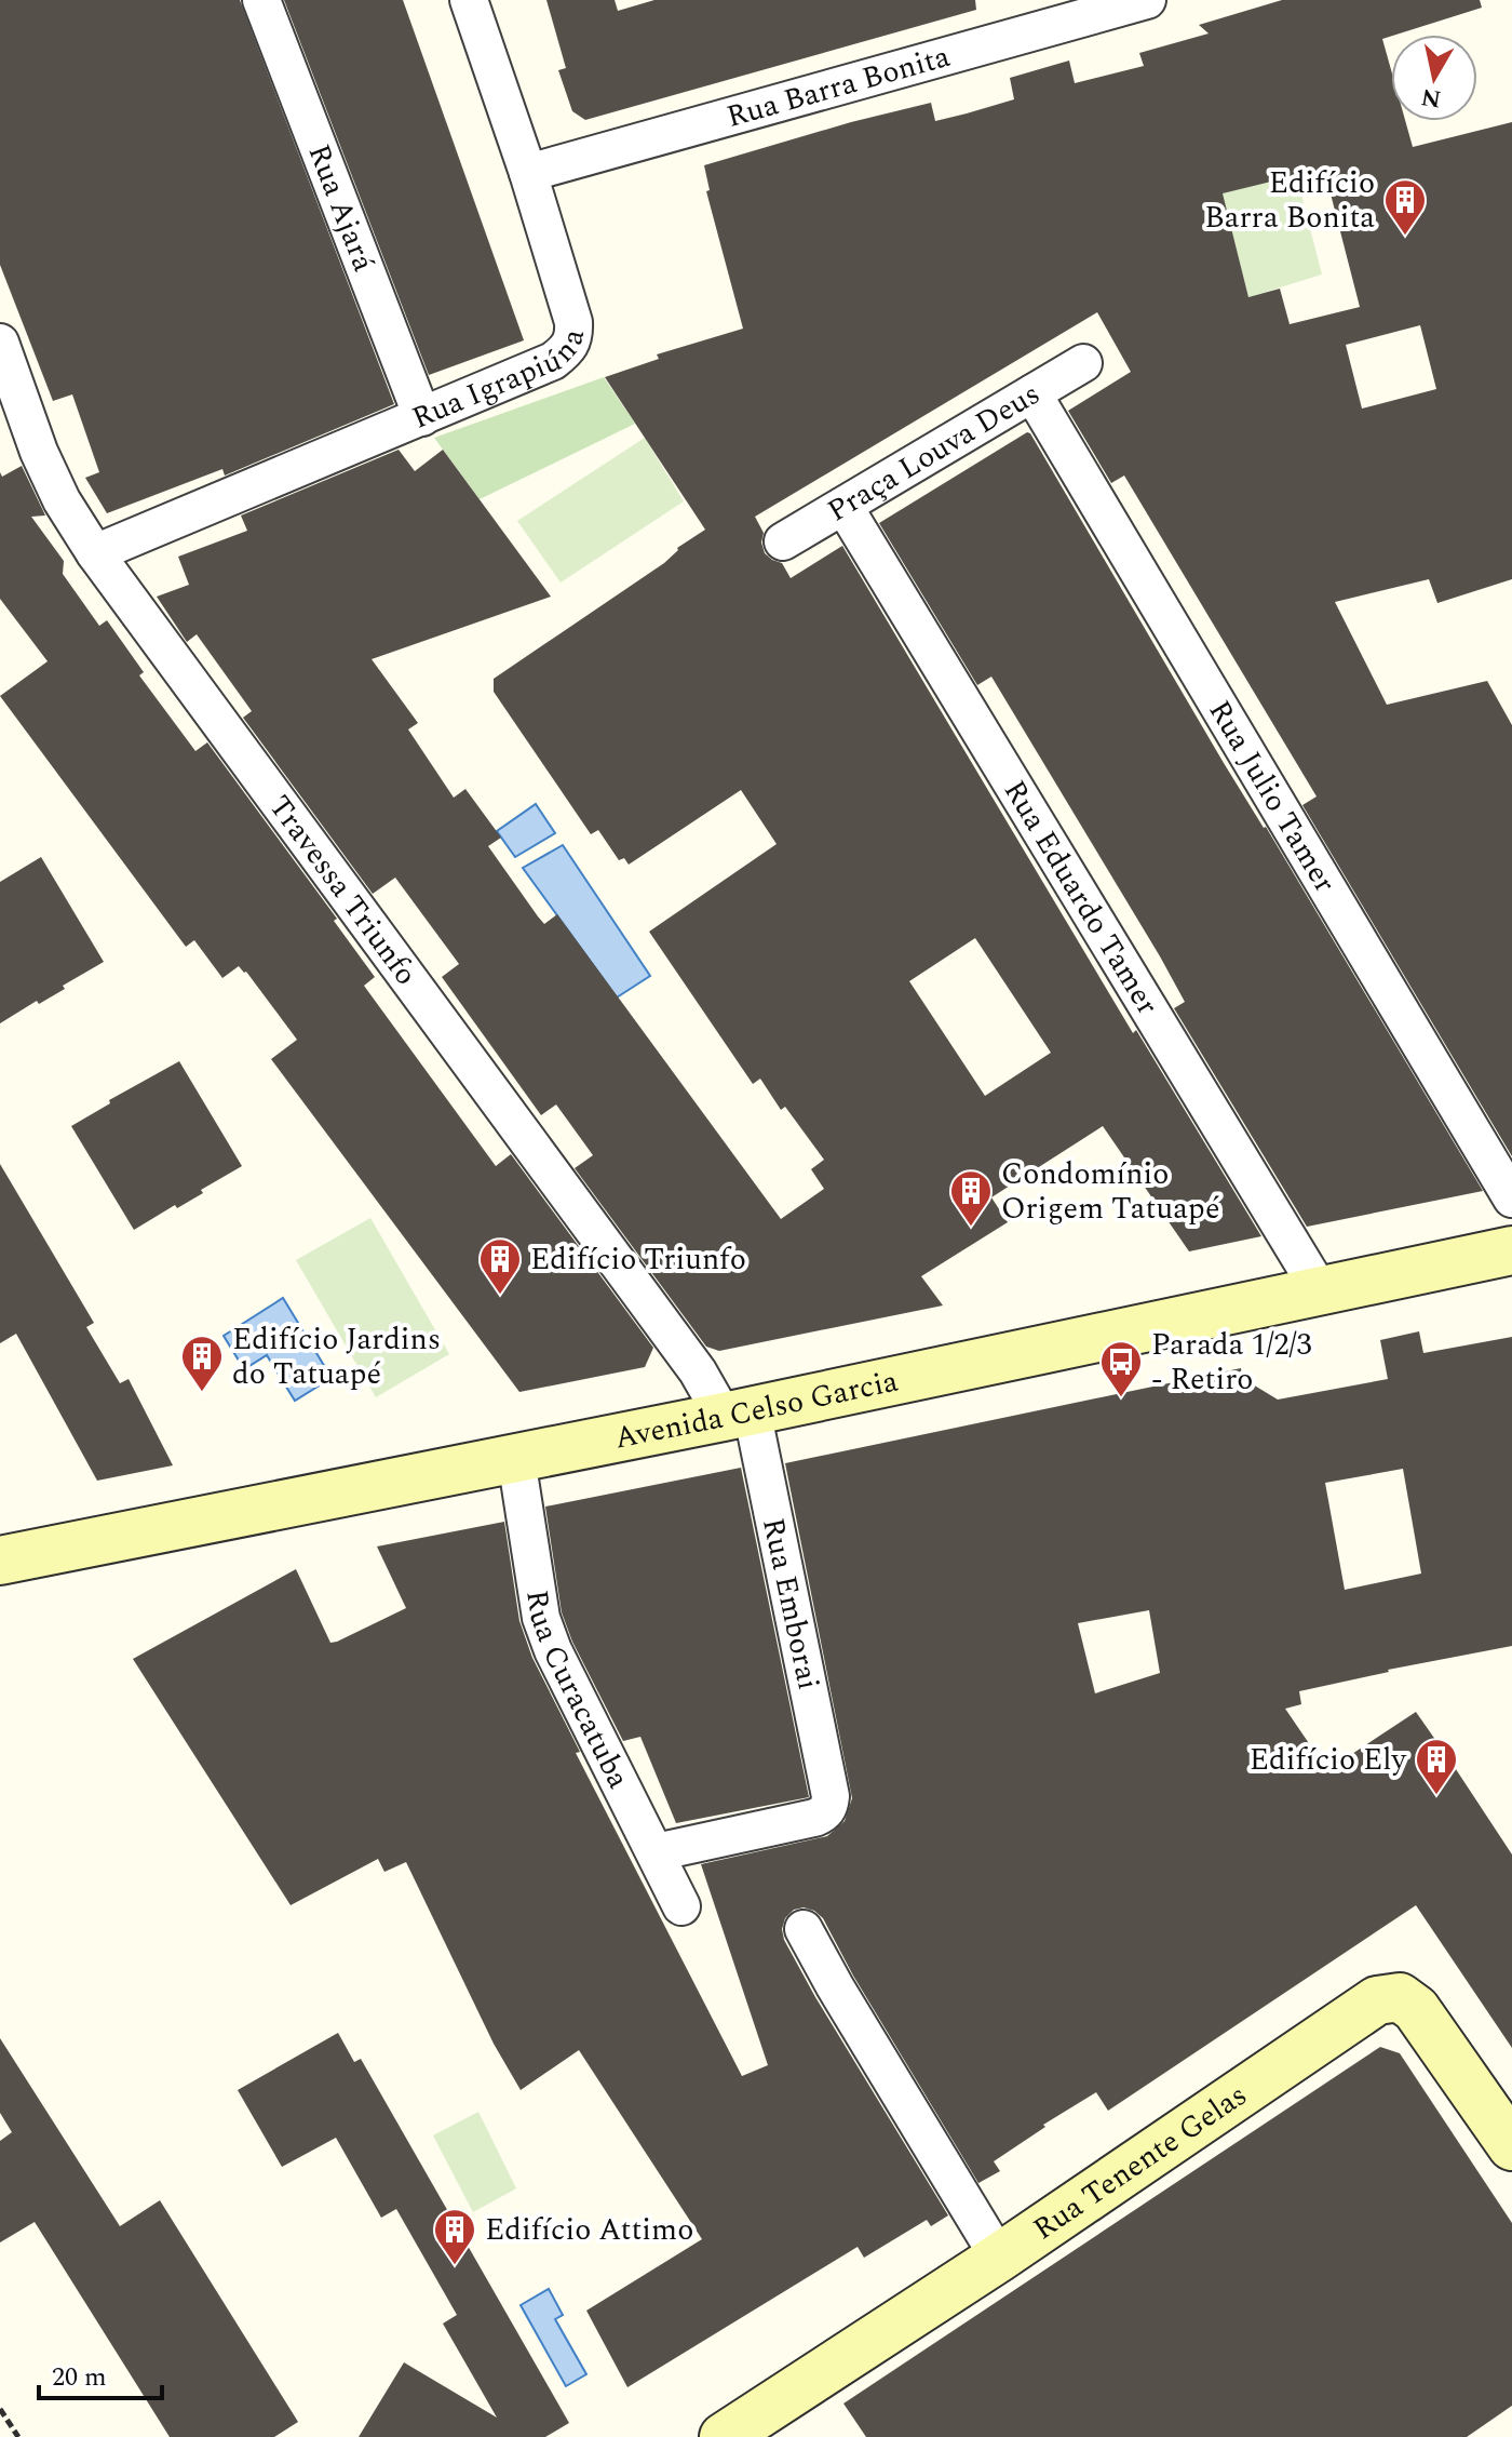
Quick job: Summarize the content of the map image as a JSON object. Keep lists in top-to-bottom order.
{
  "streets": {
    "main road": ["Avenida Celso Garcia", "Rua Tenente Gelas"],
    "street": [
      "Rua Barra Bonita",
      "Rua Ajará",
      "Rua Igrapiúna",
      "Praça Louva Deus",
      "Rua Julio Tamer",
      "Travessa Triunfo",
      "Rua Eduardo Tamer",
      "Rua Emborai",
      "Rua Curacatuba"
    ]
  },
  "crossings": [
    ["Rua Barra Bonita", "Rua Igrapiúna"],
    ["Rua Ajará", "Rua Igrapiúna"],
    ["Rua Igrapiúna", "Travessa Triunfo"],
    ["Praça Louva Deus", "Rua Julio Tamer"],
    ["Praça Louva Deus", "Rua Eduardo Tamer"],
    ["Travessa Triunfo", "Avenida Celso Garcia"],
    ["Travessa Triunfo", "Rua Emborai"],
    ["Rua Eduardo Tamer", "Avenida Celso Garcia"],
    ["Avenida Celso Garcia", "Rua Emborai"],
    ["Avenida Celso Garcia", "Rua Curacatuba"],
    ["Rua Emborai", "Rua Curacatuba"]
  ],
  "places": {
    "building": [
      "Edifício Barra Bonita",
      "Condomínio Origem Tatuapé",
      "Edifício Triunfo",
      "Edifício Jardins do Tatuapé",
      "Edifício Ely",
      "Edifício Attimo"
    ],
    "bus stop": ["Parada 1/2/3 - Retiro"]
  },
  "scale_bar": "20 m",
  "north": "bottom"
}
